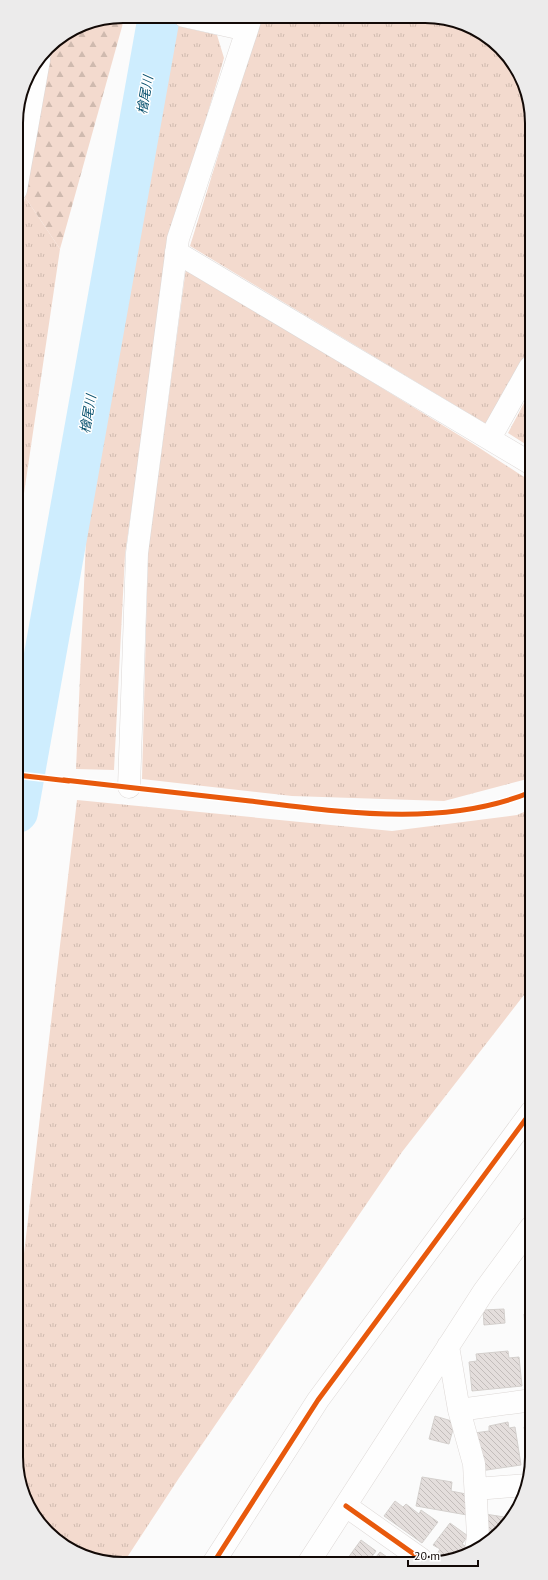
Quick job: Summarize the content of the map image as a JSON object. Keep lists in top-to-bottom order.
{
  "water": ["檜尾川"],
  "scale_bar": "20 m"
}
